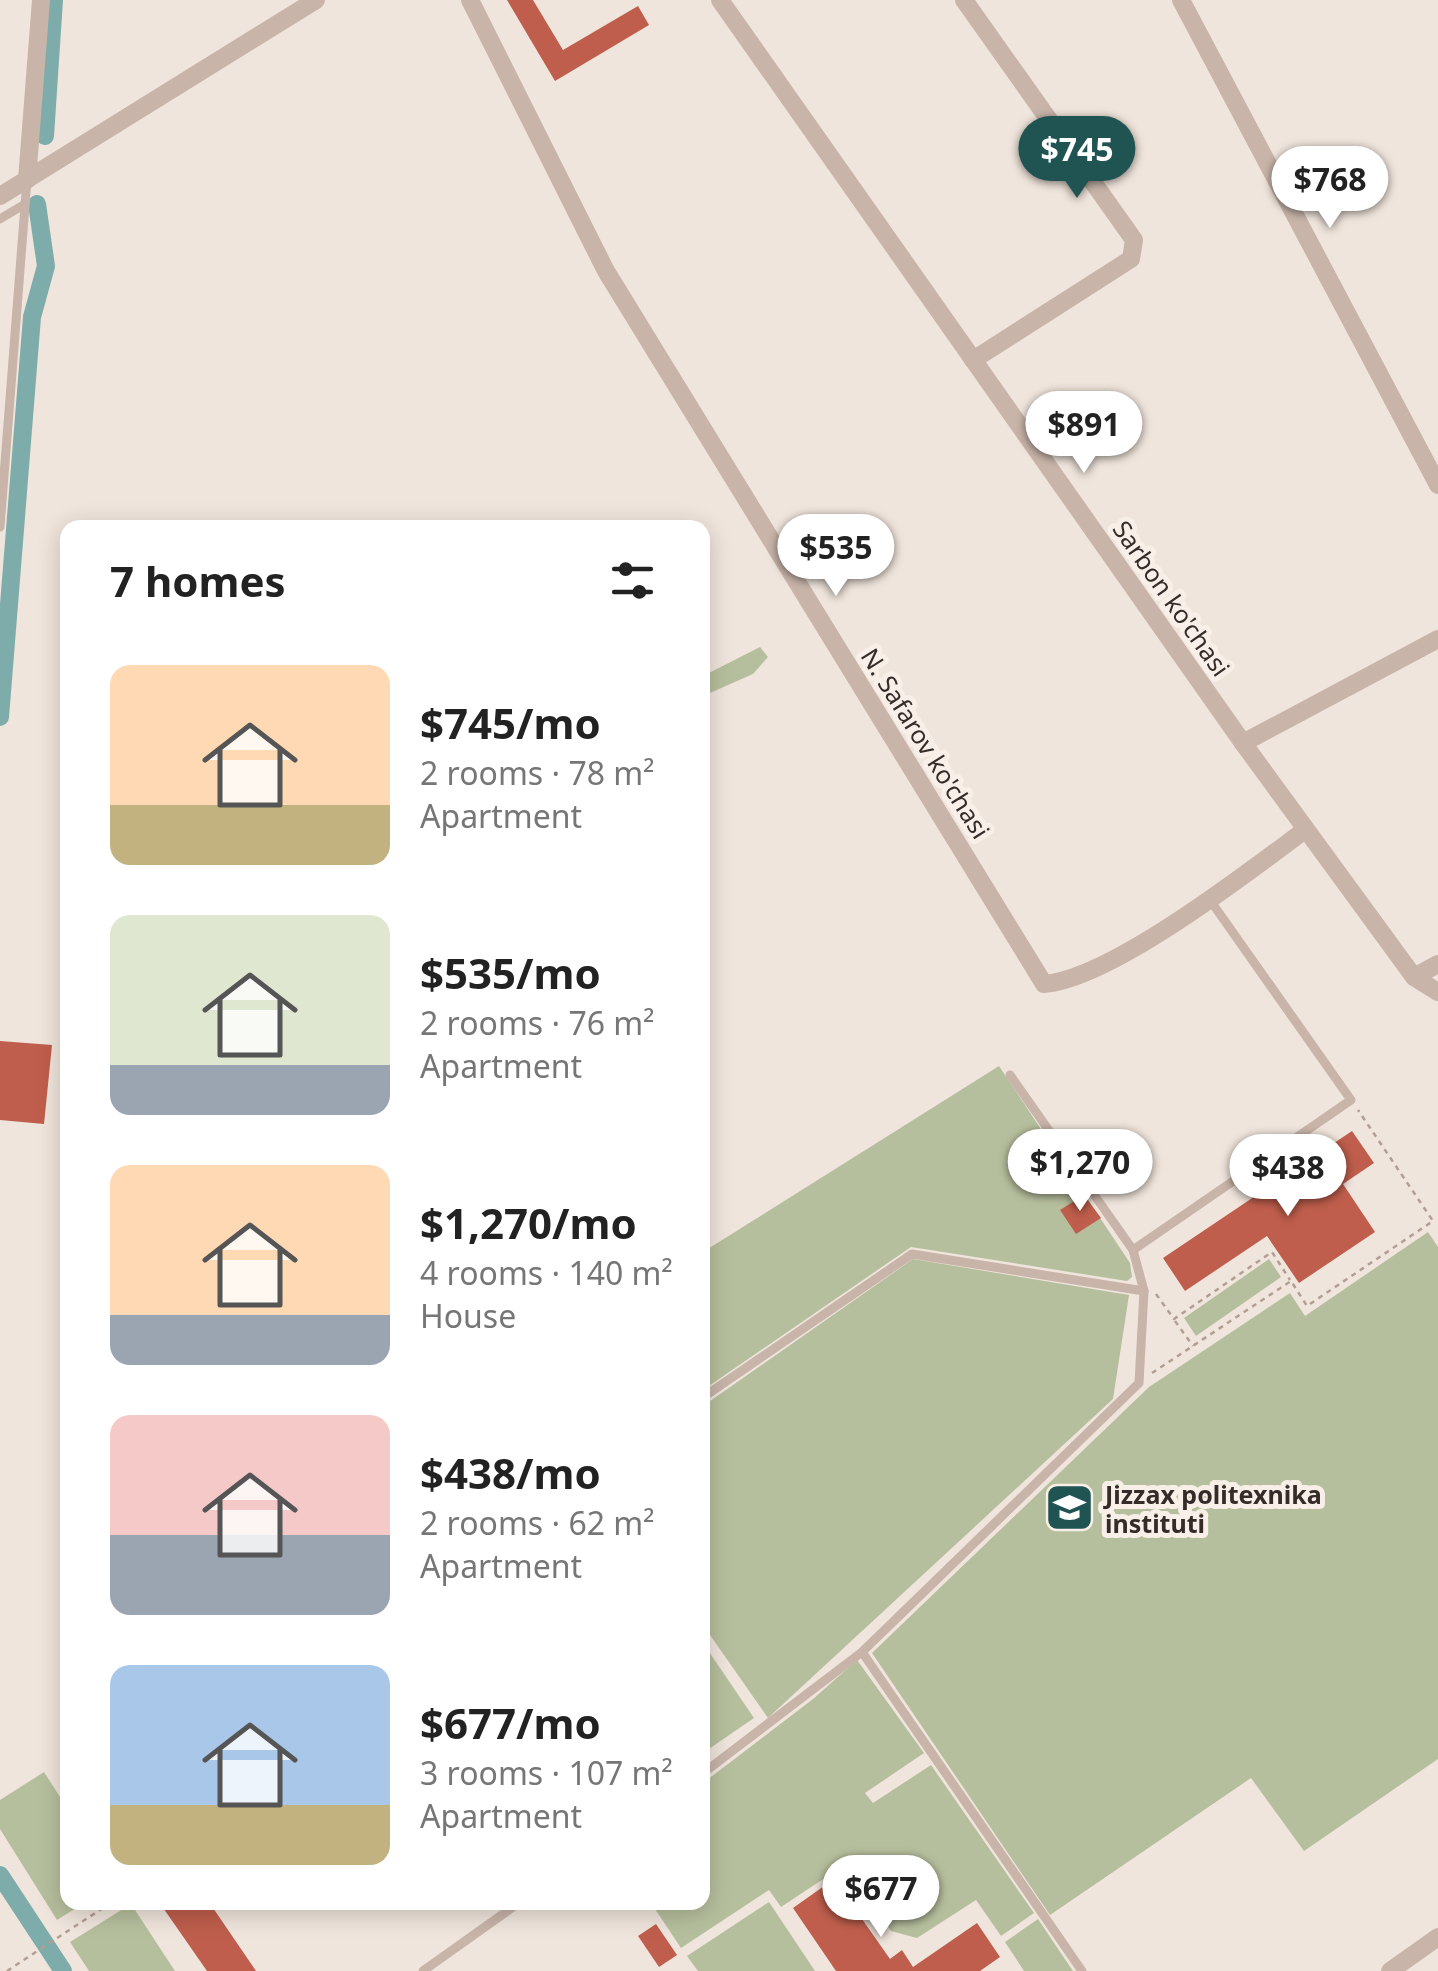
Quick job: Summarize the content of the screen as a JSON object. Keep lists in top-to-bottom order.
{
  "streets": {
    "street": ["Sarbon ko'chasi", "N. Safarov ko'chasi"]
  },
  "crossings": [
    ["Sarbon ko'chasi", "N. Safarov ko'chasi"]
  ],
  "places": {
    "school or university": ["Jizzax politexnika instituti"]
  },
  "page": {
    "price": [
      "$745",
      "$768",
      "$891",
      "$535",
      "$1,270",
      "$438",
      "$677"
    ],
    "heading": "7 homes",
    "list": [
      {
        "name": "$745/mo",
        "note": "2 rooms · 78 m² · Apartment"
      },
      {
        "name": "$535/mo",
        "note": "2 rooms · 76 m² · Apartment"
      },
      {
        "name": "$1,270/mo",
        "note": "4 rooms · 140 m² · House"
      },
      {
        "name": "$438/mo",
        "note": "2 rooms · 62 m² · Apartment"
      },
      {
        "name": "$677/mo",
        "note": "3 rooms · 107 m² · Apartment"
      }
    ]
  }
}
